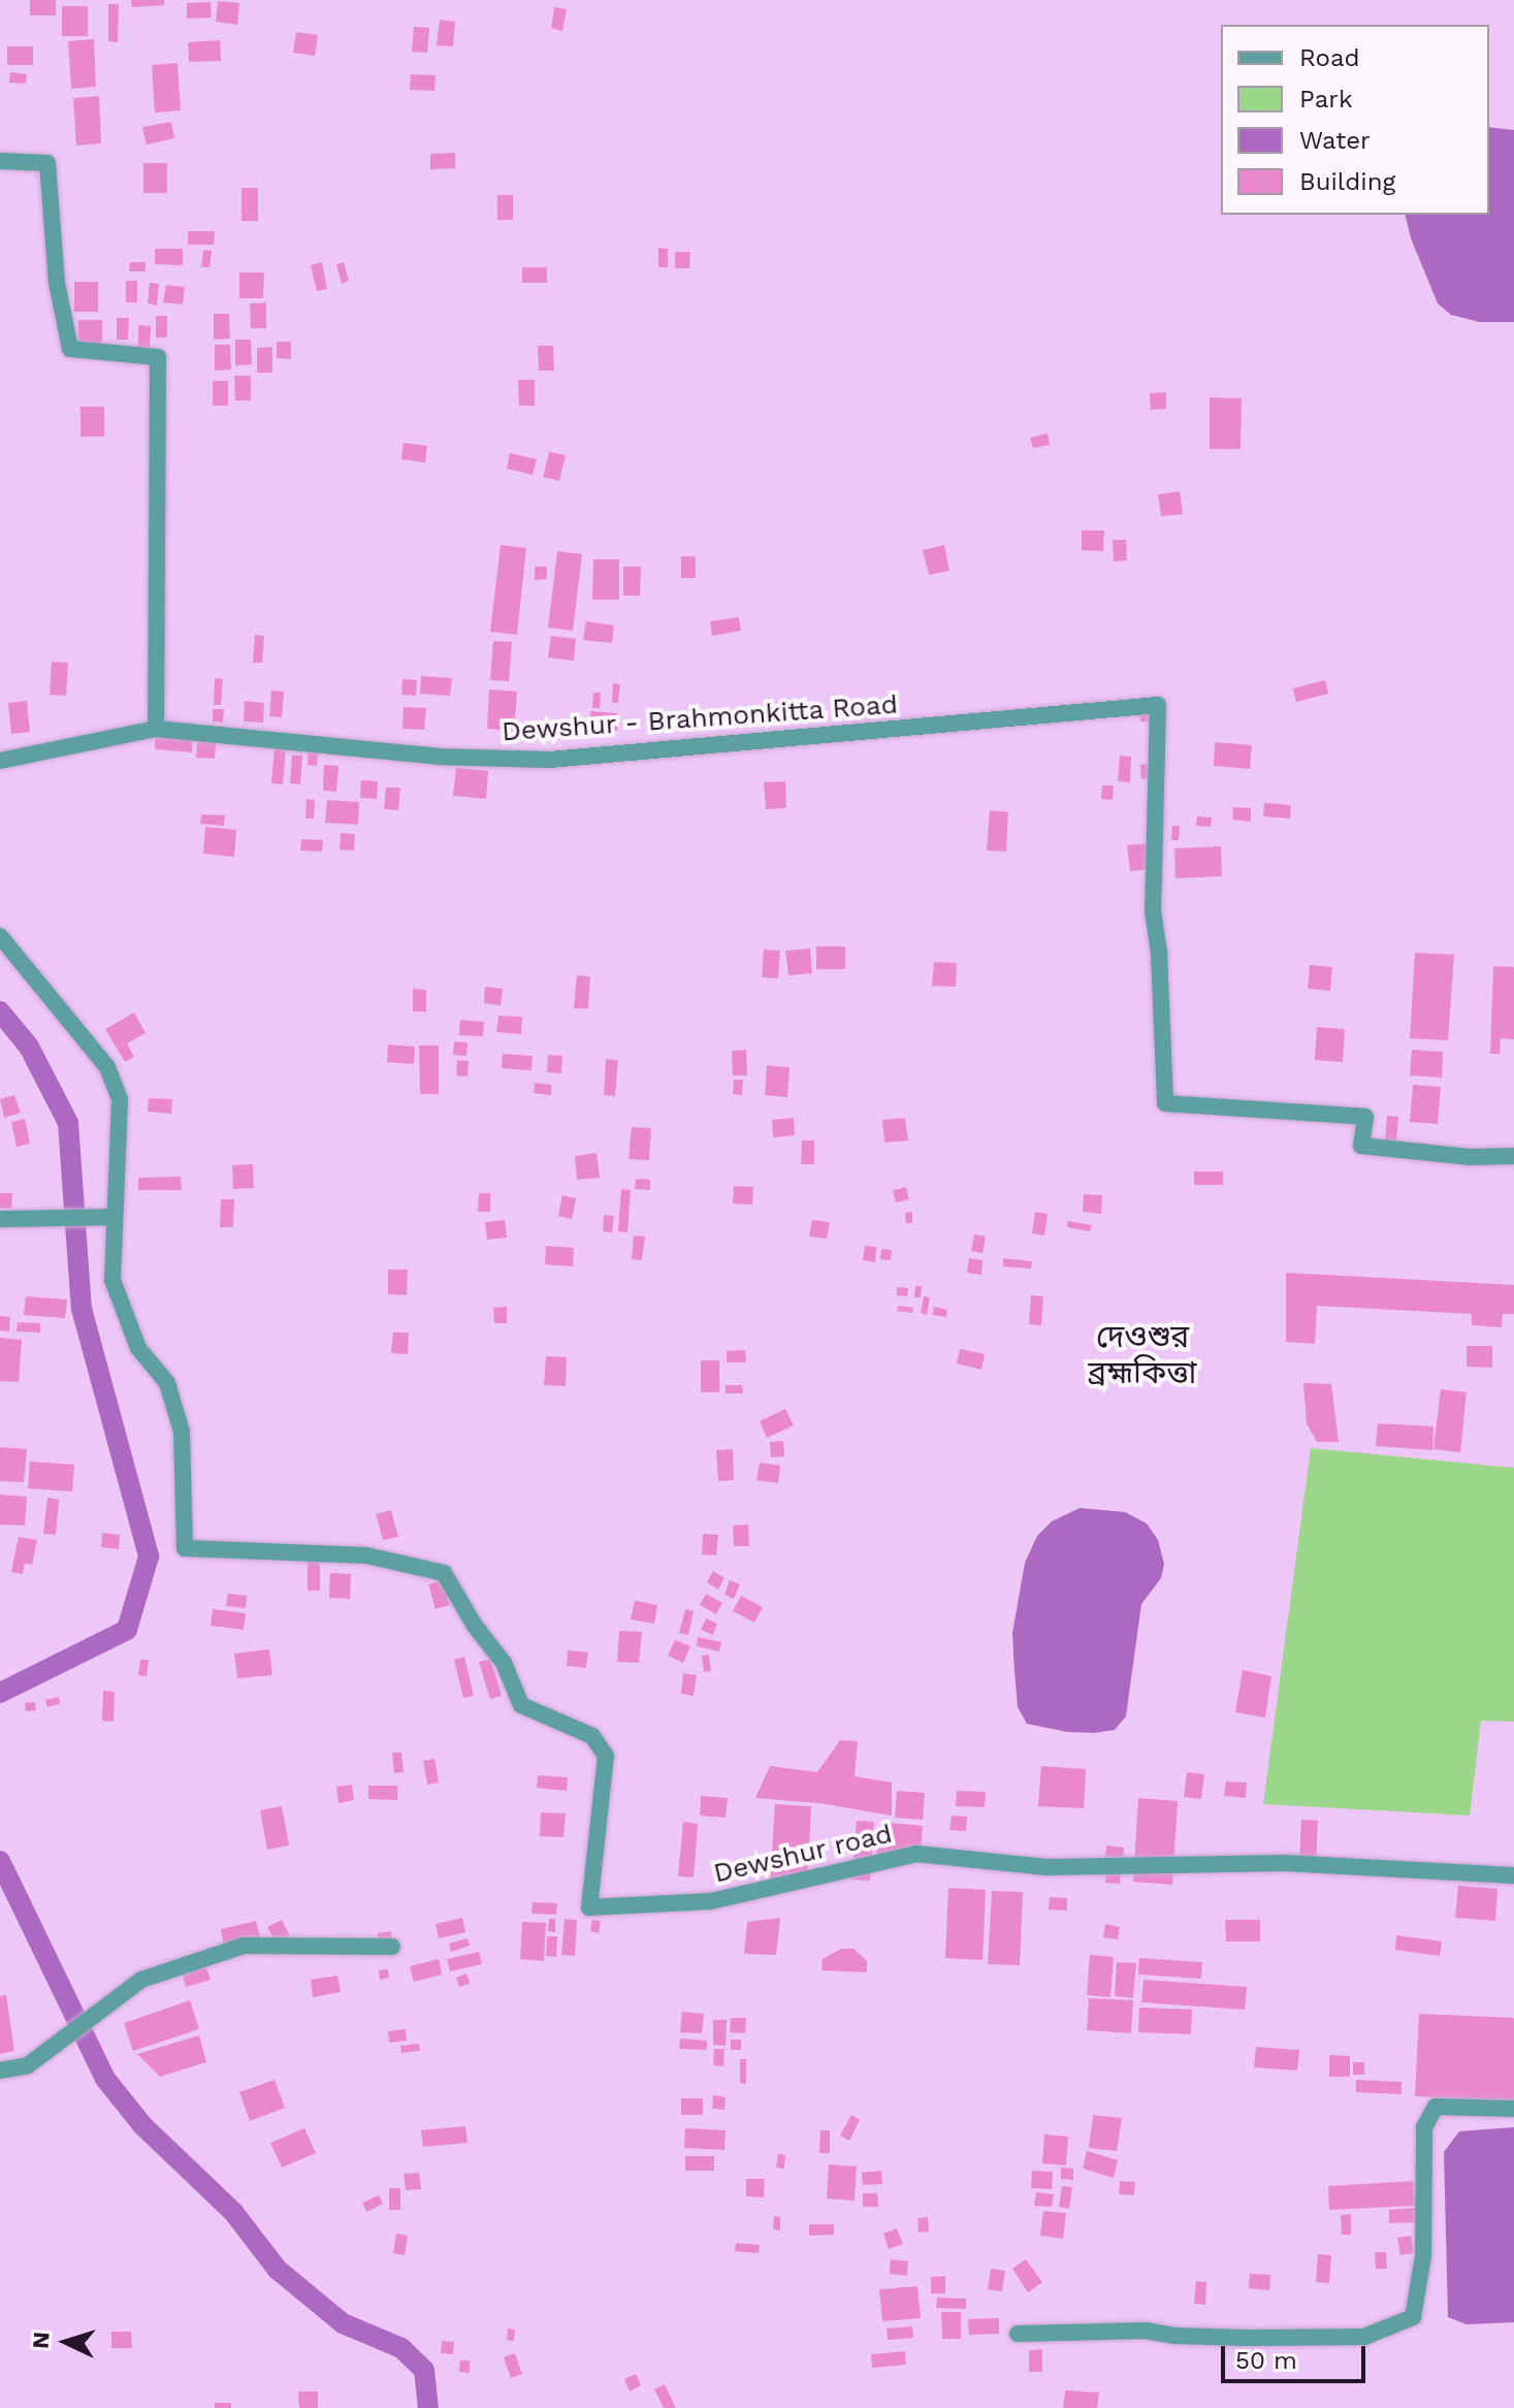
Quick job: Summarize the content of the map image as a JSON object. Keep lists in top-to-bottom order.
{
  "streets": {
    "street": ["Dewshur - Brahmonkitta Road", "Dewshur road"]
  },
  "districts": ["দেওশুর ব্রহ্মকিত্তা"],
  "legend": [
    "Road",
    "Park",
    "Water",
    "Building"
  ],
  "scale_bar": "50 m",
  "north": "left"
}
